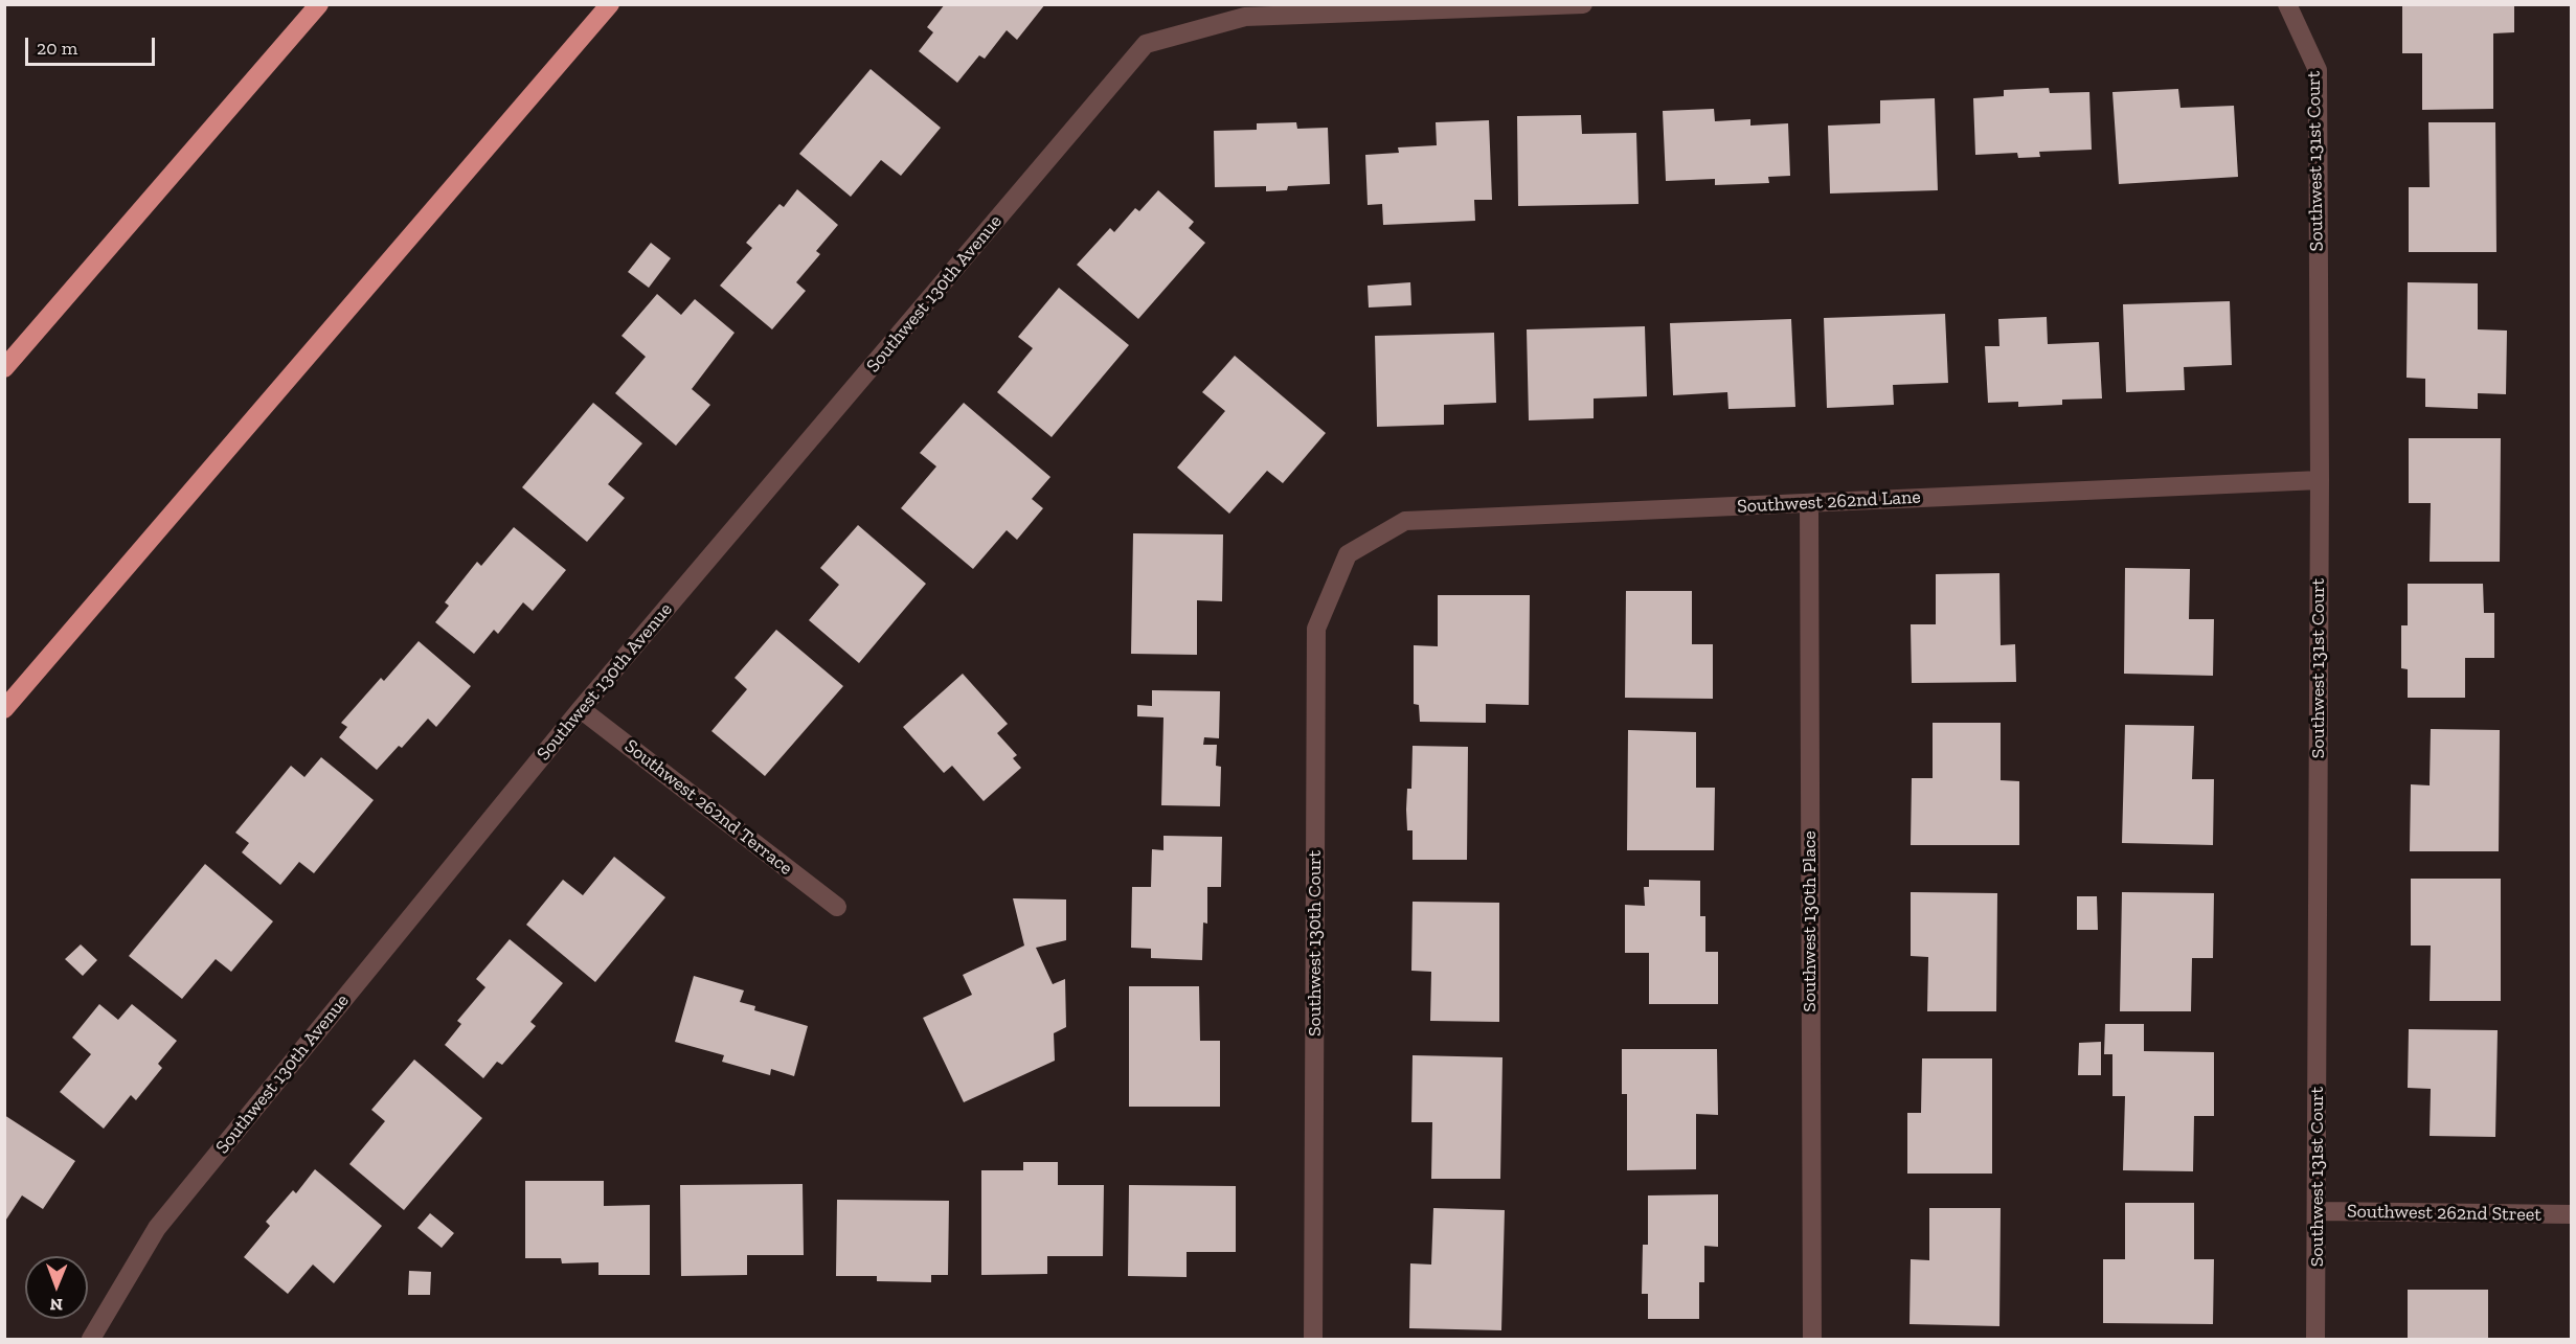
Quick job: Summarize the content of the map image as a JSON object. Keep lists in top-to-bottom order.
{
  "streets": {
    "street": [
      "Southwest 131st Court",
      "Southwest 130th Avenue",
      "Southwest 262nd Lane",
      "Southwest 262nd Terrace",
      "Southwest 130th Place",
      "Southwest 130th Court",
      "Southwest 262nd Street"
    ]
  },
  "crossings": [
    ["Southwest 131st Court", "Southwest 262nd Lane"],
    ["Southwest 131st Court", "Southwest 262nd Street"],
    ["Southwest 130th Avenue", "Southwest 262nd Terrace"],
    ["Southwest 262nd Lane", "Southwest 130th Place"],
    ["Southwest 262nd Lane", "Southwest 130th Court"]
  ],
  "scale_bar": "20 m",
  "north": "bottom"
}
